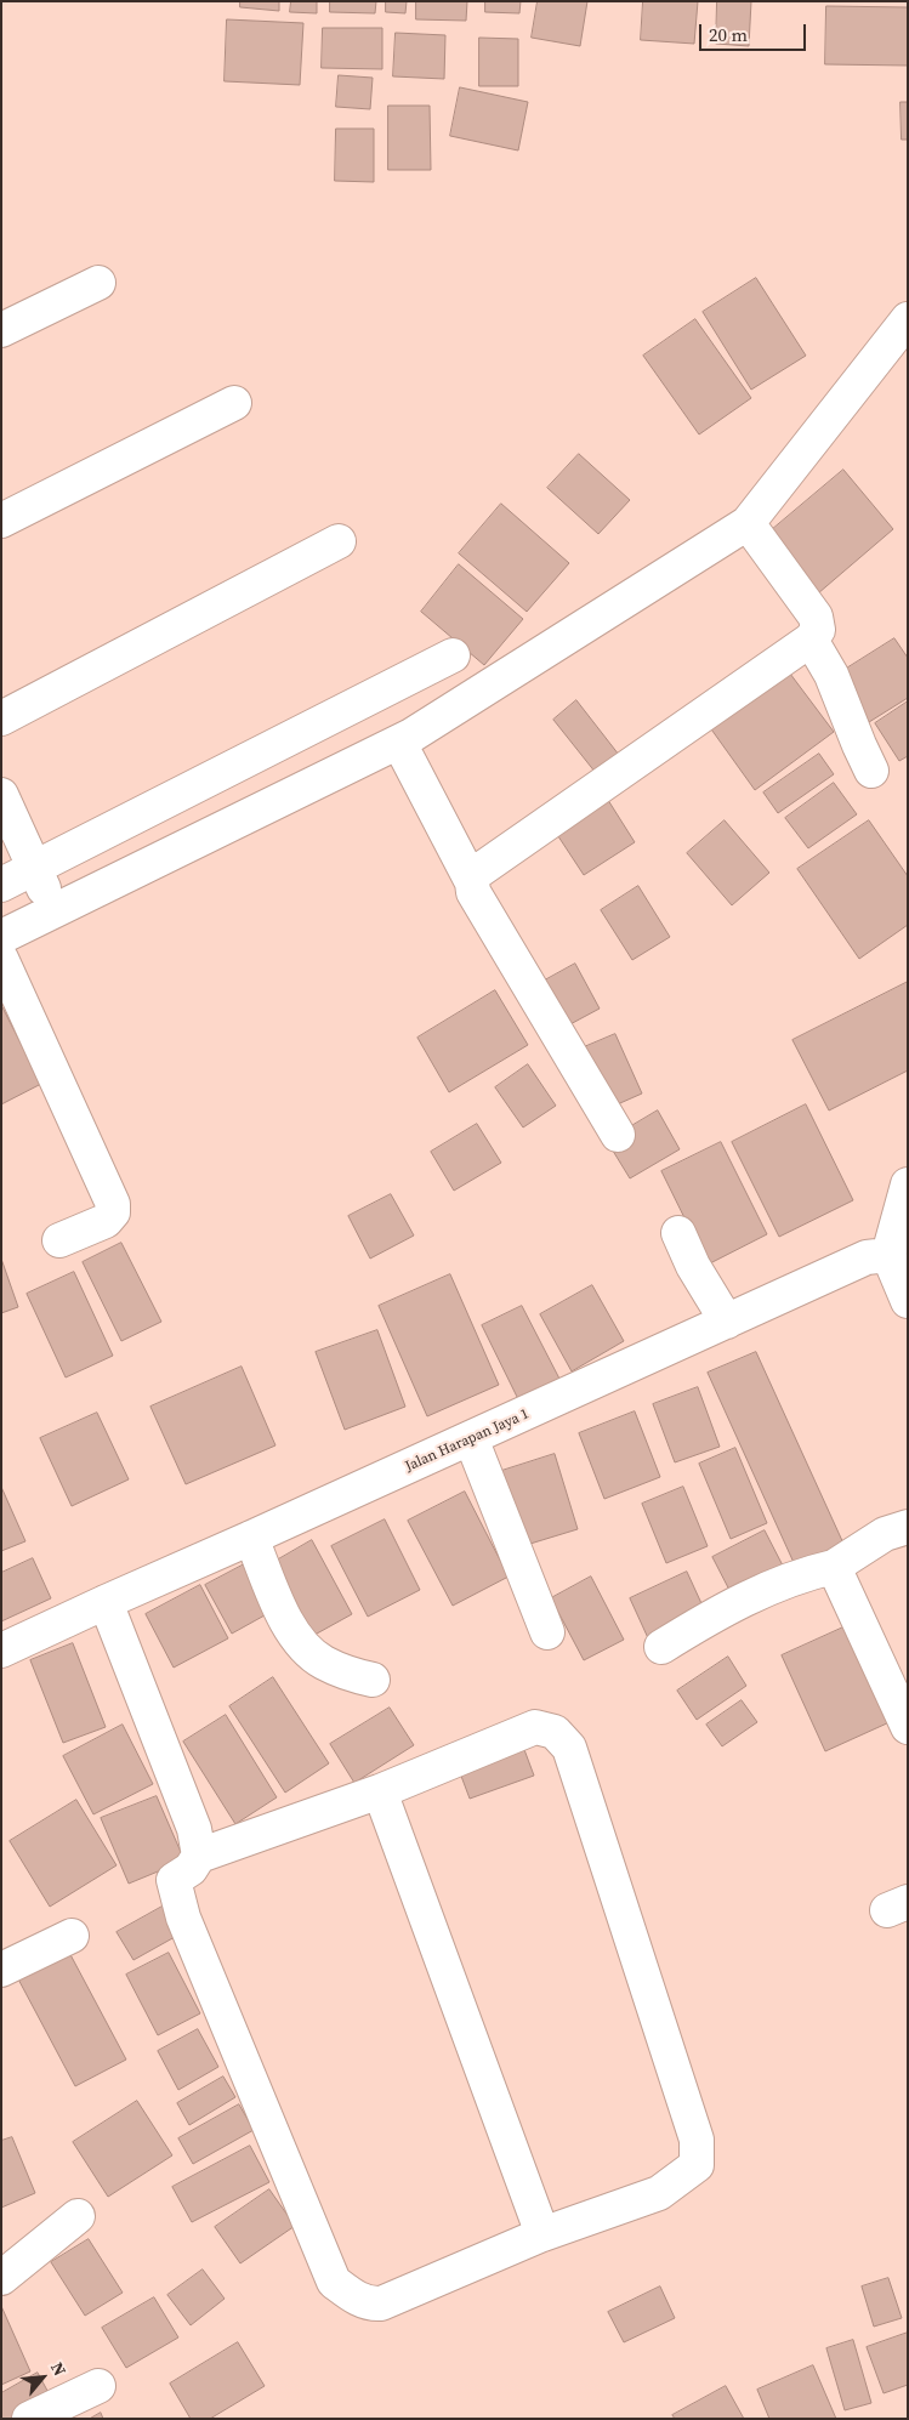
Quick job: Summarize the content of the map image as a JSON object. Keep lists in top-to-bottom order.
{
  "streets": {
    "street": ["Jalan Harapan Jaya 1"]
  },
  "scale_bar": "20 m",
  "north": "top right"
}
